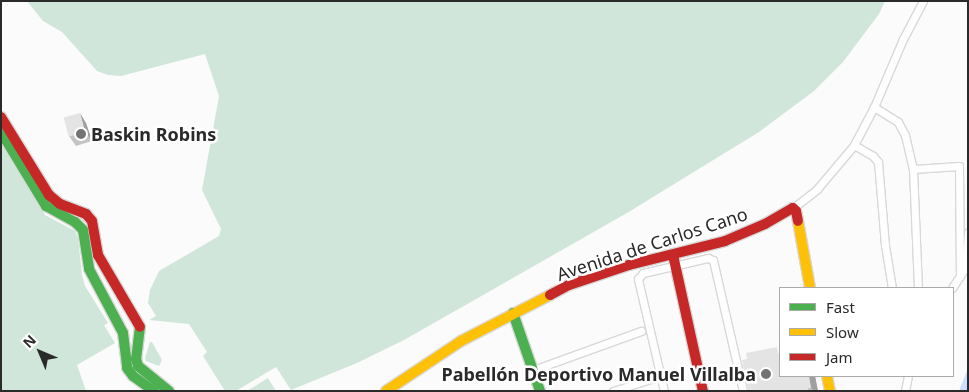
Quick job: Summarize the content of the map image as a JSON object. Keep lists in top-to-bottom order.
{
  "streets": {
    "street": ["Avenida de Carlos Cano"]
  },
  "places": ["Baskin Robins", "Pabellón Deportivo Manuel Villalba"],
  "legend": ["Fast", "Slow", "Jam"],
  "north": "top left"
}
